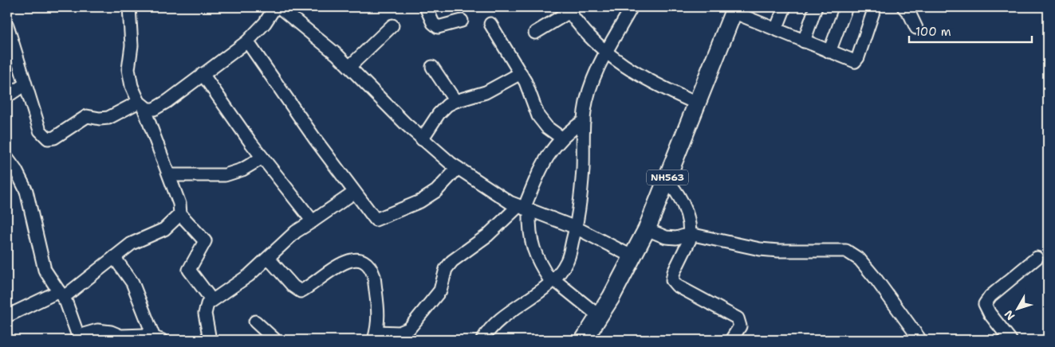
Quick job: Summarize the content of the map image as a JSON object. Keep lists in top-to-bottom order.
{
  "streets": {
    "highway": ["NH563"]
  },
  "scale_bar": "100 m",
  "north": "bottom left"
}
